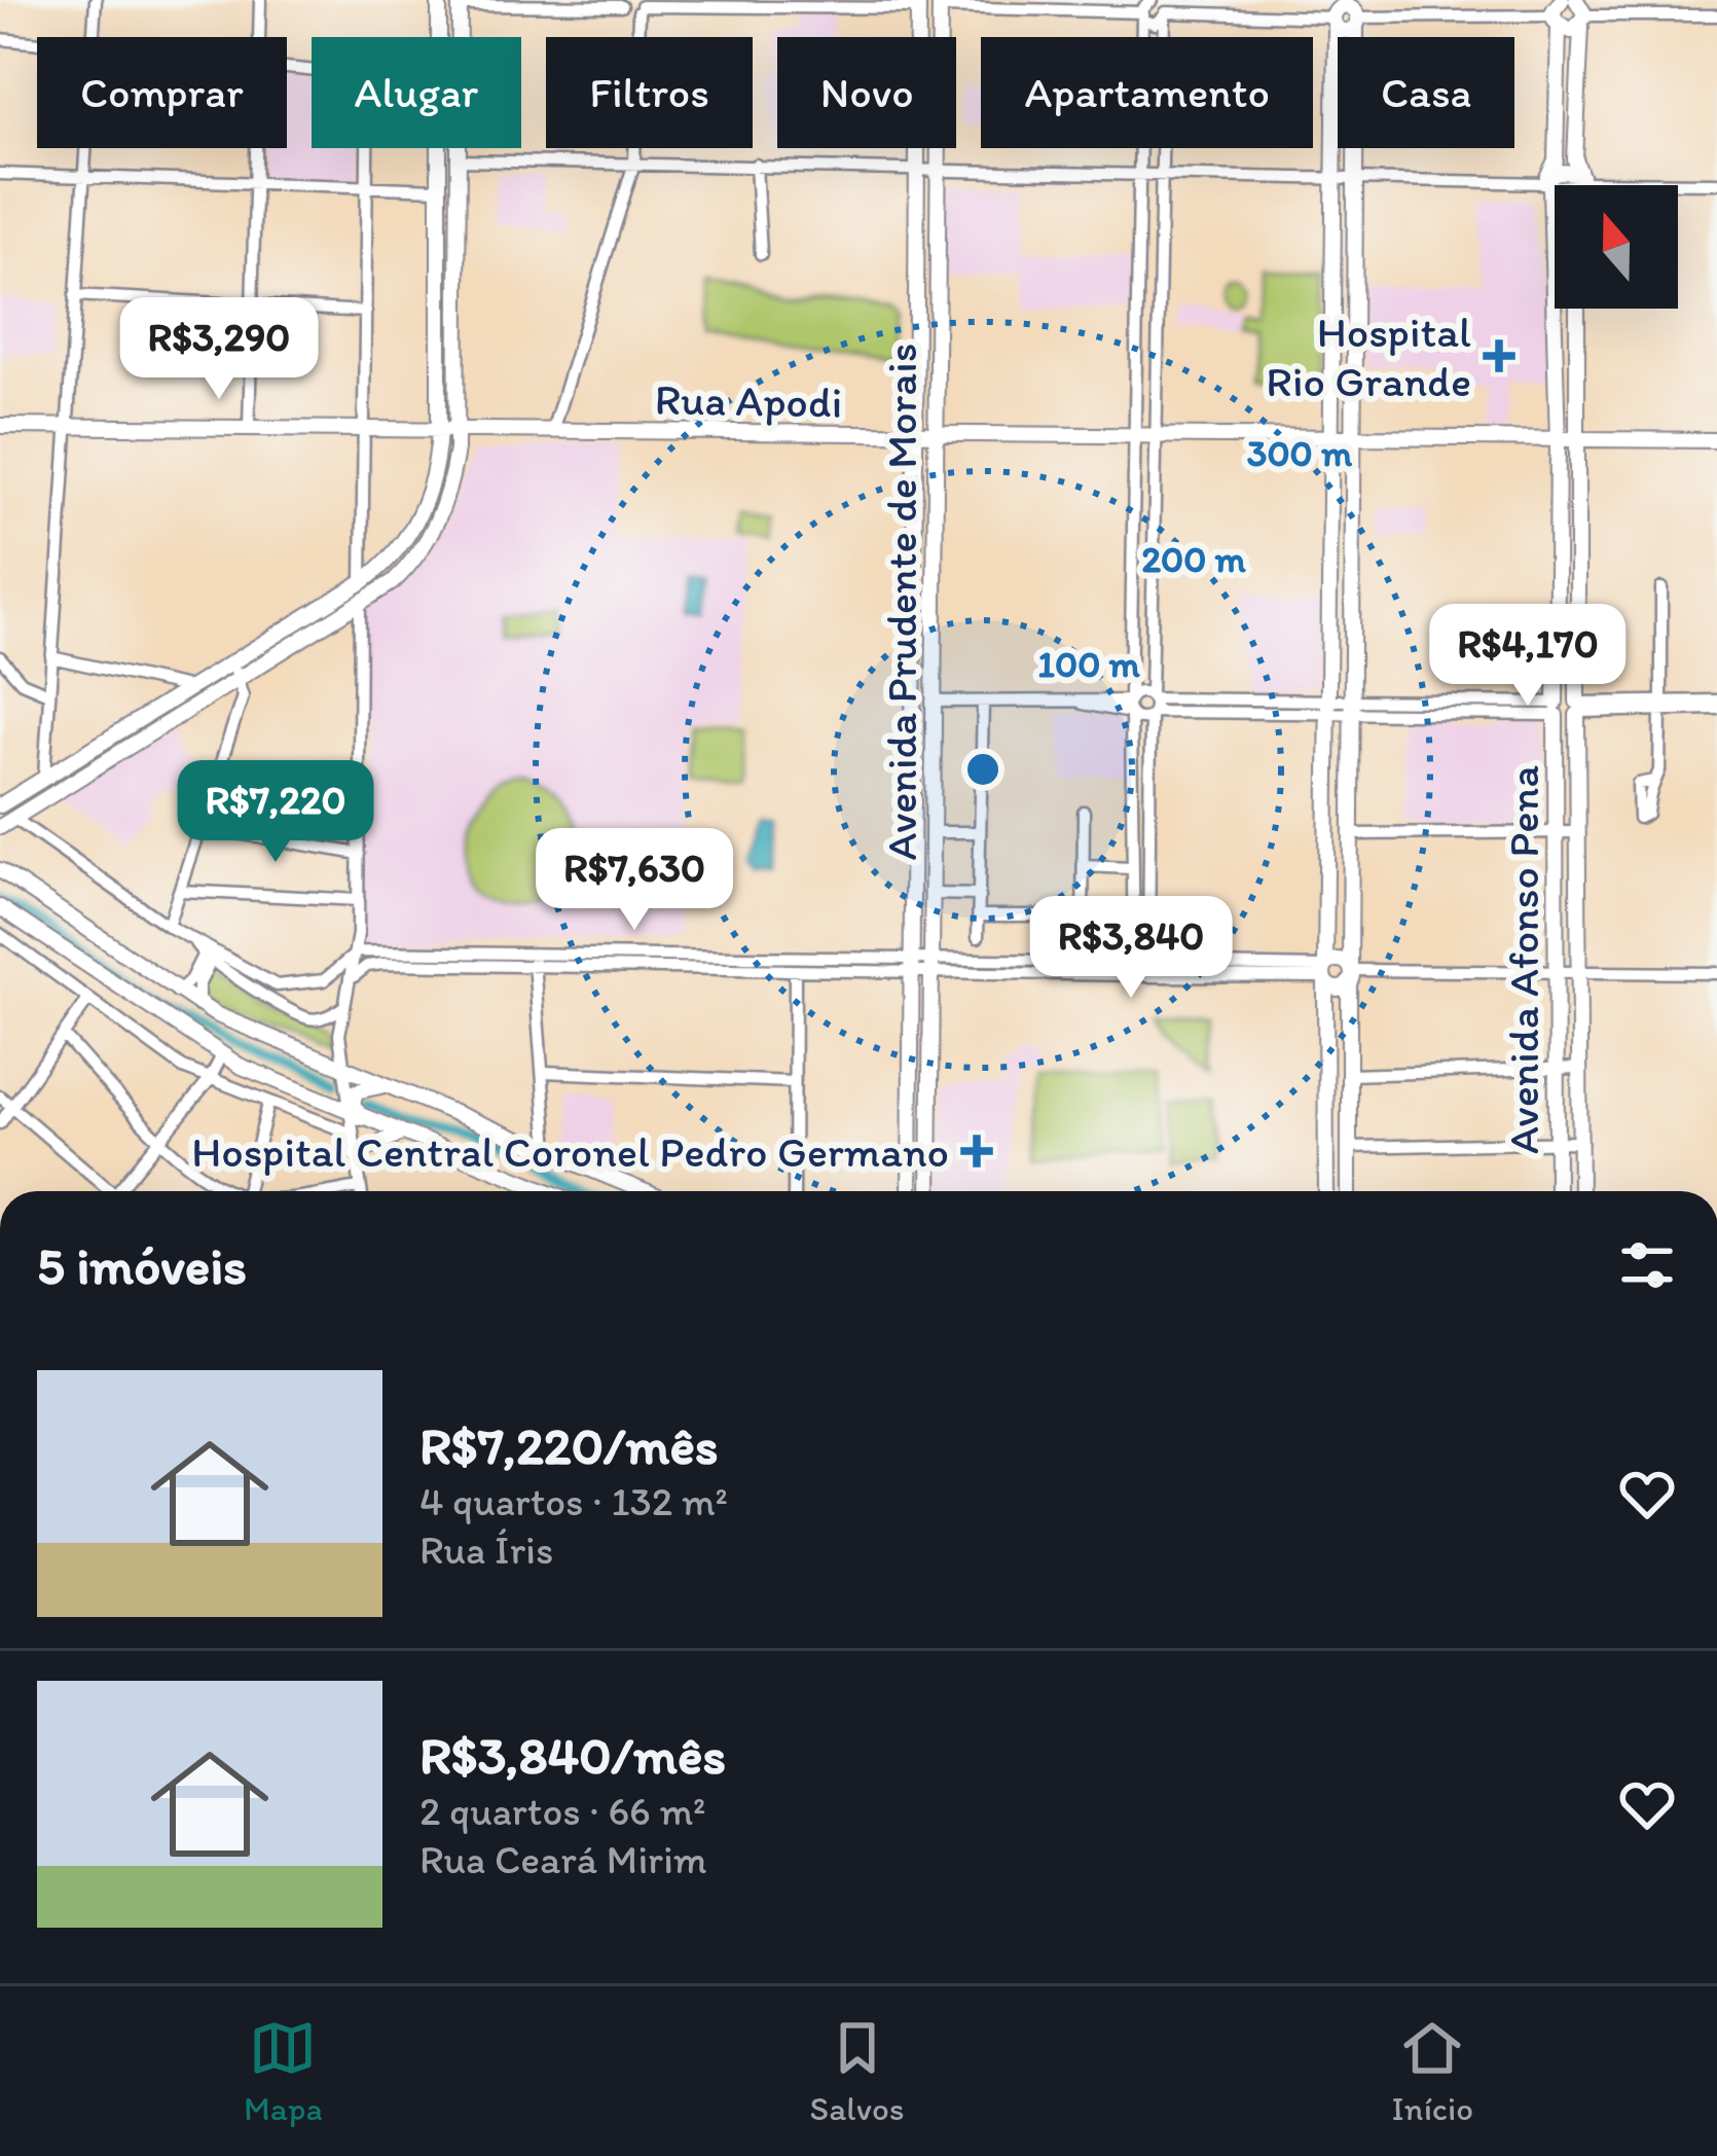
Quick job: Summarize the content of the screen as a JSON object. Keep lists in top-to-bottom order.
{
  "streets": {
    "main road": ["Rua Apodi", "Avenida Prudente de Morais", "Avenida Afonso Pena"]
  },
  "crossings": [
    ["Rua Apodi", "Avenida Prudente de Morais"],
    ["Rua Apodi", "Avenida Afonso Pena"]
  ],
  "places": {
    "health": ["Hospital Rio Grande", "Hospital Central Coronel Pedro Germano"]
  },
  "north": "top",
  "page": {
    "chip": [
      "Comprar",
      "Alugar",
      "Filtros",
      "Novo",
      "Apartamento",
      "Casa"
    ],
    "price": [
      "R$3,290",
      "R$4,170",
      "R$7,220",
      "R$7,630",
      "R$3,840"
    ],
    "heading": "5 imóveis",
    "list": [
      {
        "name": "R$7,220/mês",
        "note": "4 quartos · 132 m² · Rua Íris"
      },
      {
        "name": "R$3,840/mês",
        "note": "2 quartos · 66 m² · Rua Ceará Mirim"
      }
    ],
    "tabs": ["Mapa", "Salvos", "Início"]
  },
  "rings": ["300 m", "200 m", "100 m"]
}
